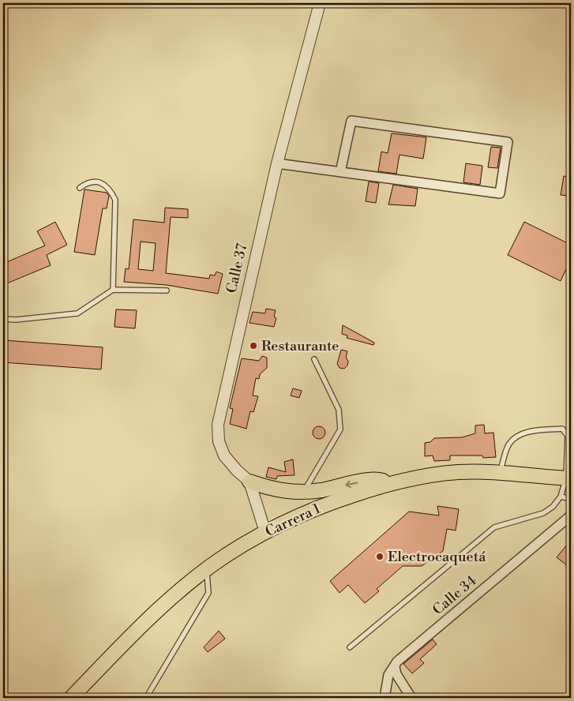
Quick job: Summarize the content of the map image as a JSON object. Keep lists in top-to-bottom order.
{
  "streets": {
    "main road": ["Carrera 1"],
    "street": ["Calle 37", "Calle 34"]
  },
  "places": ["Restaurante", "Electrocaquetá"]
}
